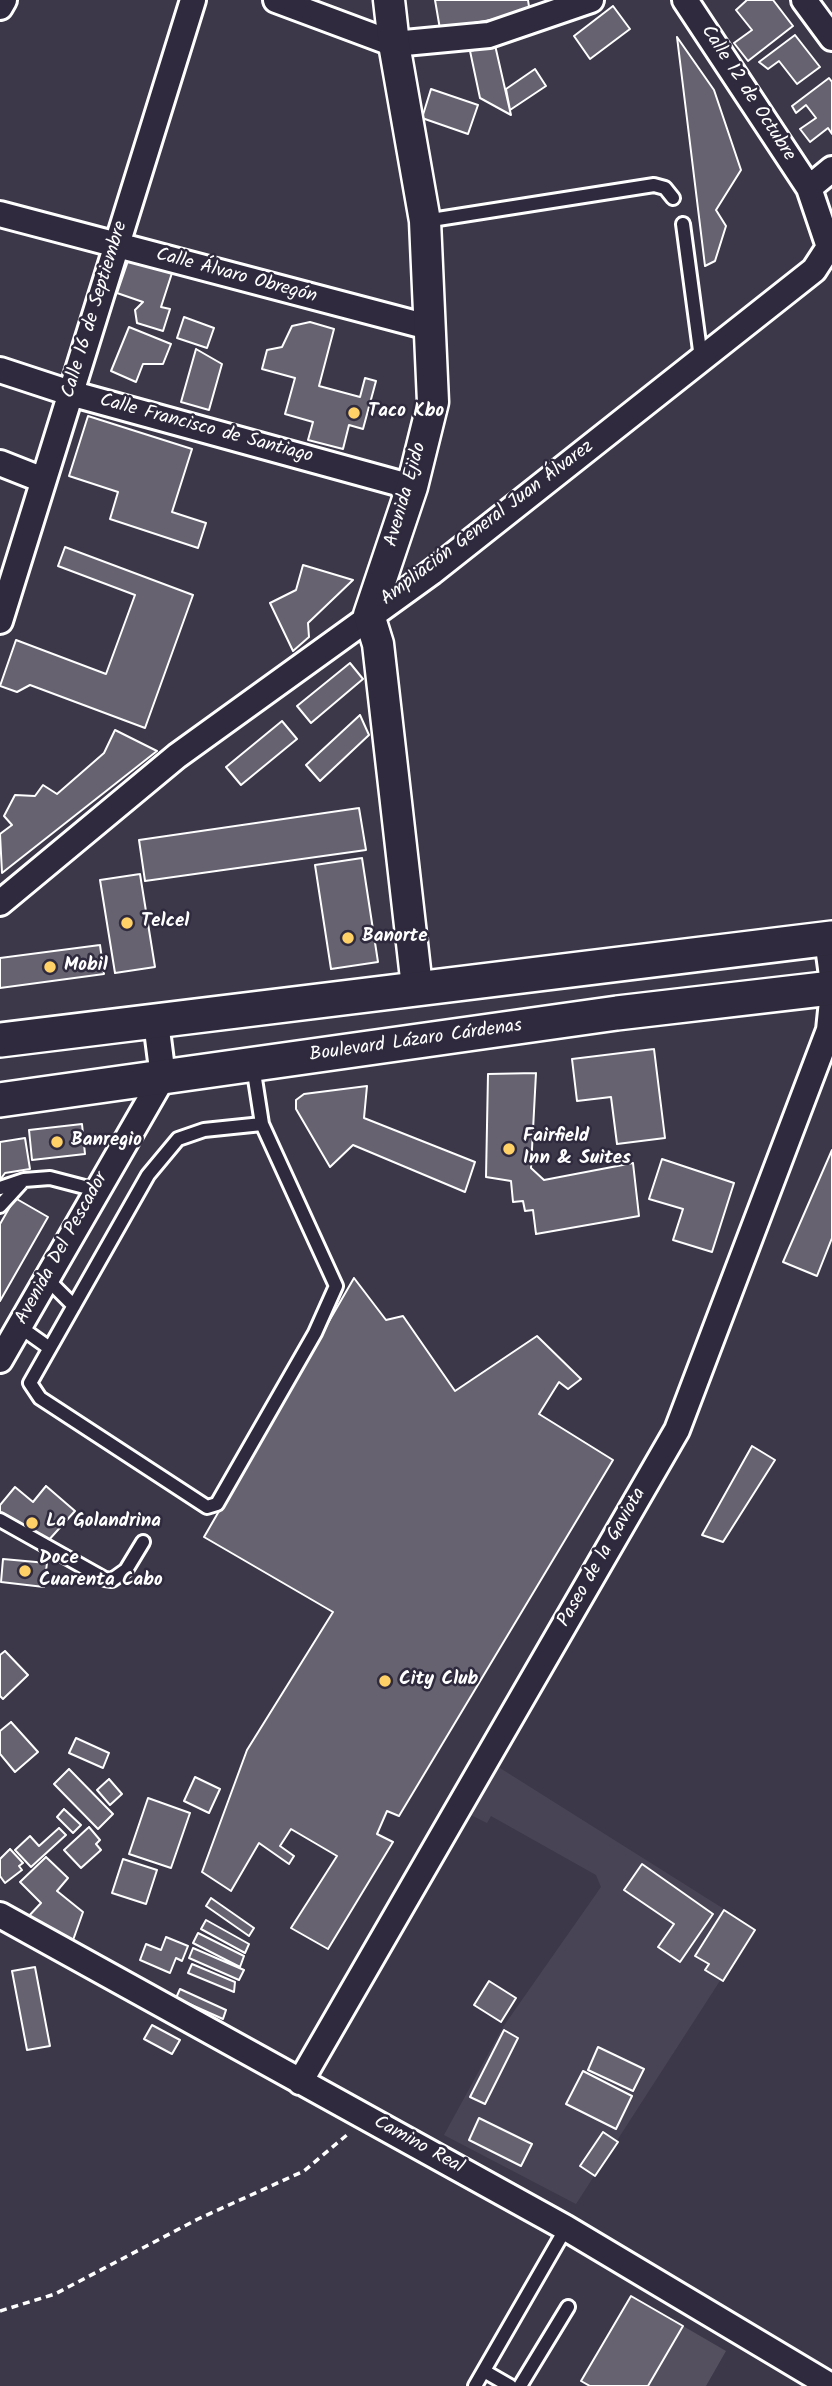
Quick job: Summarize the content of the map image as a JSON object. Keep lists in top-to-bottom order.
{
  "streets": {
    "main road": ["Boulevard Lázaro Cárdenas"],
    "street": [
      "Calle 12 de Octubre",
      "Calle Álvaro Obregón",
      "Calle 16 de Septiembre",
      "Calle Francisco de Santiago",
      "Avenida Ejido",
      "Ampliación General Juan Álvarez",
      "Avenida Del Pescador",
      "Paseo de la Gaviota",
      "Camino Real"
    ]
  },
  "crossings": [
    ["Calle 12 de Octubre", "Ampliación General Juan Álvarez"],
    ["Calle Álvaro Obregón", "Calle 16 de Septiembre"],
    ["Calle Álvaro Obregón", "Avenida Ejido"],
    ["Calle 16 de Septiembre", "Calle Francisco de Santiago"],
    ["Calle Francisco de Santiago", "Avenida Ejido"],
    ["Avenida Ejido", "Ampliación General Juan Álvarez"],
    ["Boulevard Lázaro Cárdenas", "Avenida Del Pescador"],
    ["Paseo de la Gaviota", "Camino Real"]
  ],
  "places": [
    "Taco Kbo",
    "Telcel",
    "Banorte",
    "Mobil",
    "Banregio",
    "Fairfield Inn & Suites",
    "La Golandrina",
    "Doce Cuarenta Cabo",
    "City Club"
  ]
}
